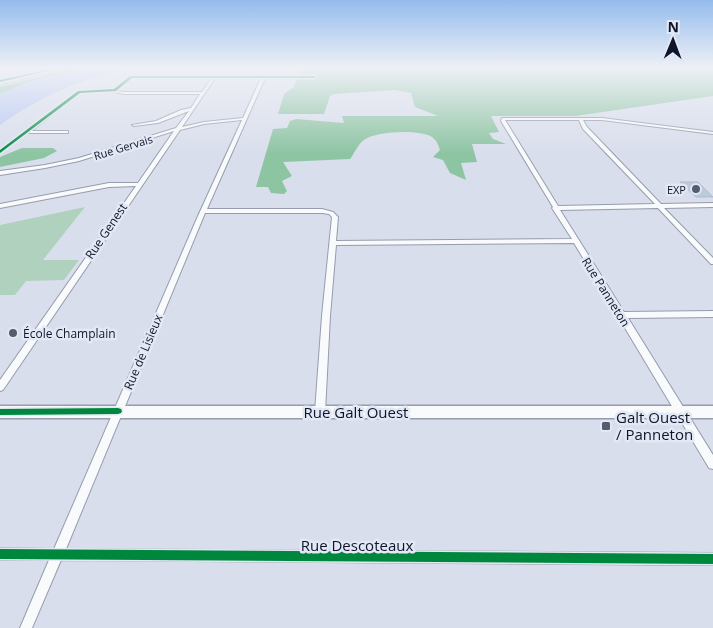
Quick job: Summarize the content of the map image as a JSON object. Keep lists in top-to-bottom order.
{
  "streets": {
    "street": [
      "Rue Gervais",
      "Rue Genest",
      "Rue Panneton",
      "Rue de Lisieux",
      "Rue Galt Ouest",
      "Rue Descoteaux"
    ]
  },
  "crossings": [
    ["Rue Gervais", "Rue Genest"],
    ["Rue Gervais", "Rue de Lisieux"],
    ["Rue Panneton", "Rue Galt Ouest"],
    ["Rue de Lisieux", "Rue Galt Ouest"],
    ["Rue de Lisieux", "Rue Descoteaux"]
  ],
  "places": {
    "other": ["EXP", "École Champlain"],
    "transit": ["Galt Ouest / Panneton"]
  },
  "north": "top"
}
